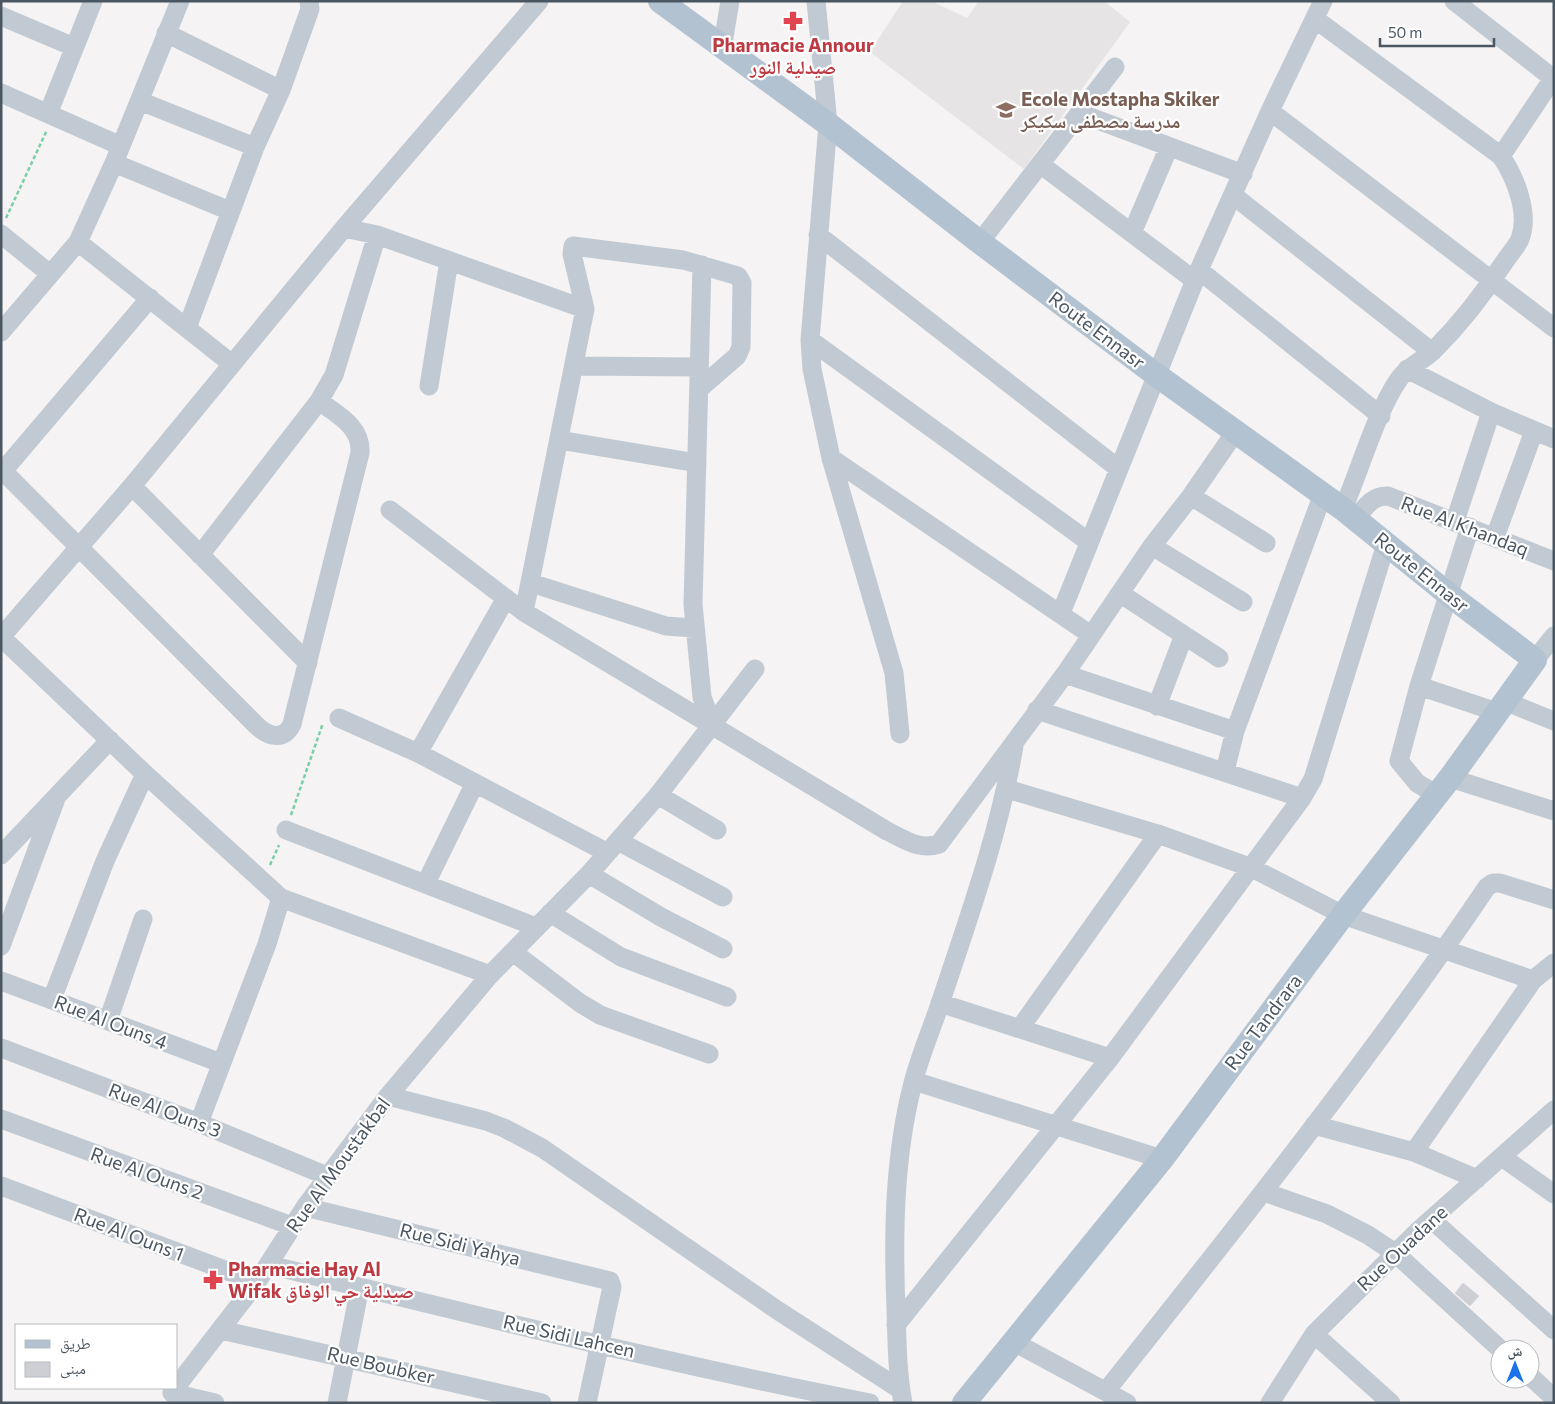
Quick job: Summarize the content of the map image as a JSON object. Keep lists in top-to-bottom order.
{
  "streets": {
    "main road": ["Route Ennasr", "Rue Tandrara"],
    "street": [
      "Rue Al Khandaq",
      "Rue Al Ouns 4",
      "Rue Al Ouns 3",
      "Rue Al Moustakbal",
      "Rue Al Ouns 2",
      "Rue Al Ouns 1",
      "Rue Sidi Yahya",
      "Rue Ouadane",
      "Rue Sidi Lahcen",
      "Rue Boubker"
    ]
  },
  "crossings": [
    ["Route Ennasr", "Rue Al Khandaq"],
    ["Route Ennasr", "Rue Tandrara"],
    ["Rue Al Ouns 3", "Rue Al Moustakbal"],
    ["Rue Al Moustakbal", "Rue Al Ouns 2"],
    ["Rue Al Moustakbal", "Rue Al Ouns 1"],
    ["Rue Al Moustakbal", "Rue Sidi Yahya"],
    ["Rue Al Moustakbal", "Rue Sidi Lahcen"],
    ["Rue Al Moustakbal", "Rue Boubker"],
    ["Rue Sidi Yahya", "Rue Sidi Lahcen"]
  ],
  "places": {
    "pharmacy": ["Pharmacie Annour صيدلية النور", "Pharmacie Hay Al Wifak صيدلية حي الوفاق"],
    "school or university": ["Ecole Mostapha Skiker مدرسة مصطفى سكيكر"]
  },
  "legend": ["طريق", "مبنى"],
  "scale_bar": "50 m",
  "north": "top"
}
